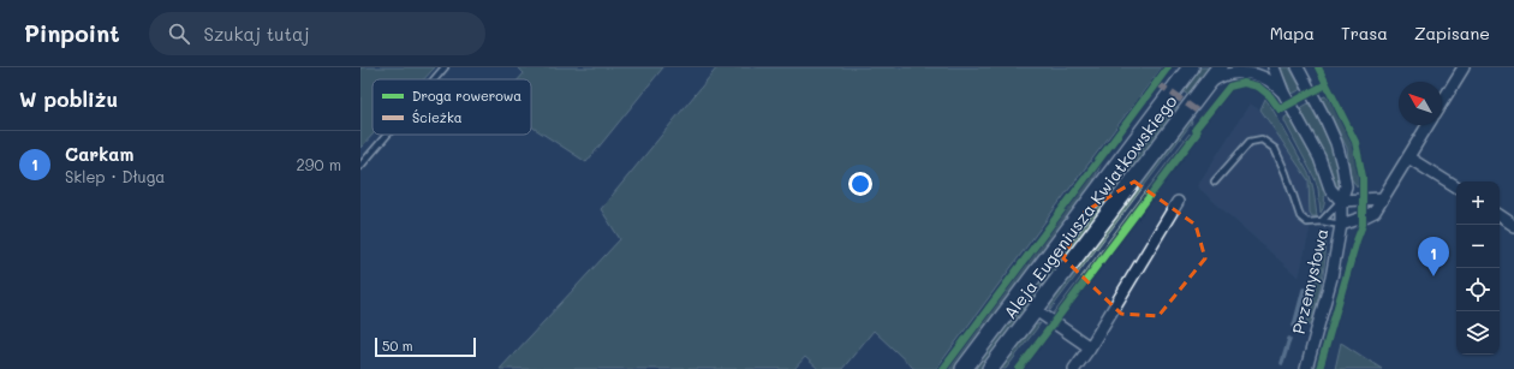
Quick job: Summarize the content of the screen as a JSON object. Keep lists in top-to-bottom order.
{
  "streets": {
    "street": ["Aleja Eugeniusza Kwiatkowskiego", "Przemysłowa"]
  },
  "legend": ["Droga rowerowa", "Ścieżka"],
  "scale_bar": "50 m",
  "north": "top left",
  "page": {
    "header": "Pinpoint",
    "search": "Szukaj tutaj",
    "nav": ["Mapa", "Trasa", "Zapisane"],
    "heading": "W pobliżu",
    "list": [
      {
        "mark": "1",
        "name": "Carkam",
        "note": "Sklep · Długa",
        "value": "290 m"
      }
    ],
    "map_buttons": ["+", "−"],
    "pins": "1",
    "scale": "50 m"
  }
}
